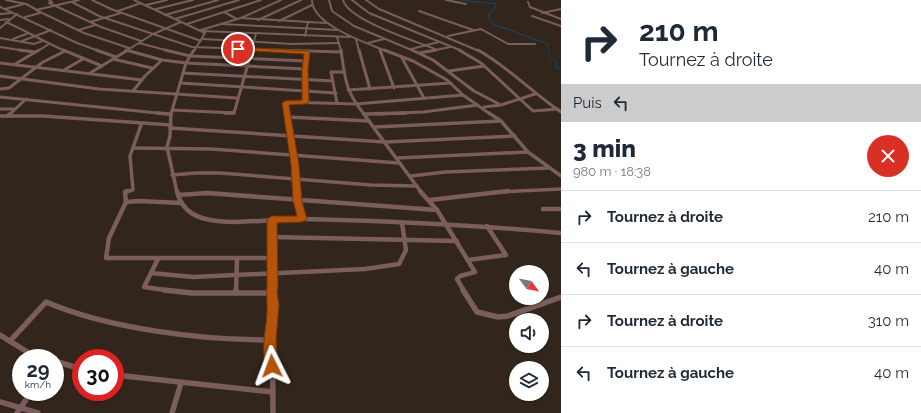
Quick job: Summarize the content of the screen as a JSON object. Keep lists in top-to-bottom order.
{
  "north": "bottom right",
  "page": {
    "turn": ["210 m", "Tournez à droite"],
    "then": "Puis",
    "heading": ["3 min", "980 m · 18:38"],
    "list": [
      {
        "name": "Tournez à droite",
        "value": "210 m"
      },
      {
        "name": "Tournez à gauche",
        "value": "40 m"
      },
      {
        "name": "Tournez à droite",
        "value": "310 m"
      },
      {
        "name": "Tournez à gauche",
        "value": "40 m"
      }
    ],
    "speed": "29 km/h",
    "limit": "30"
  }
}
